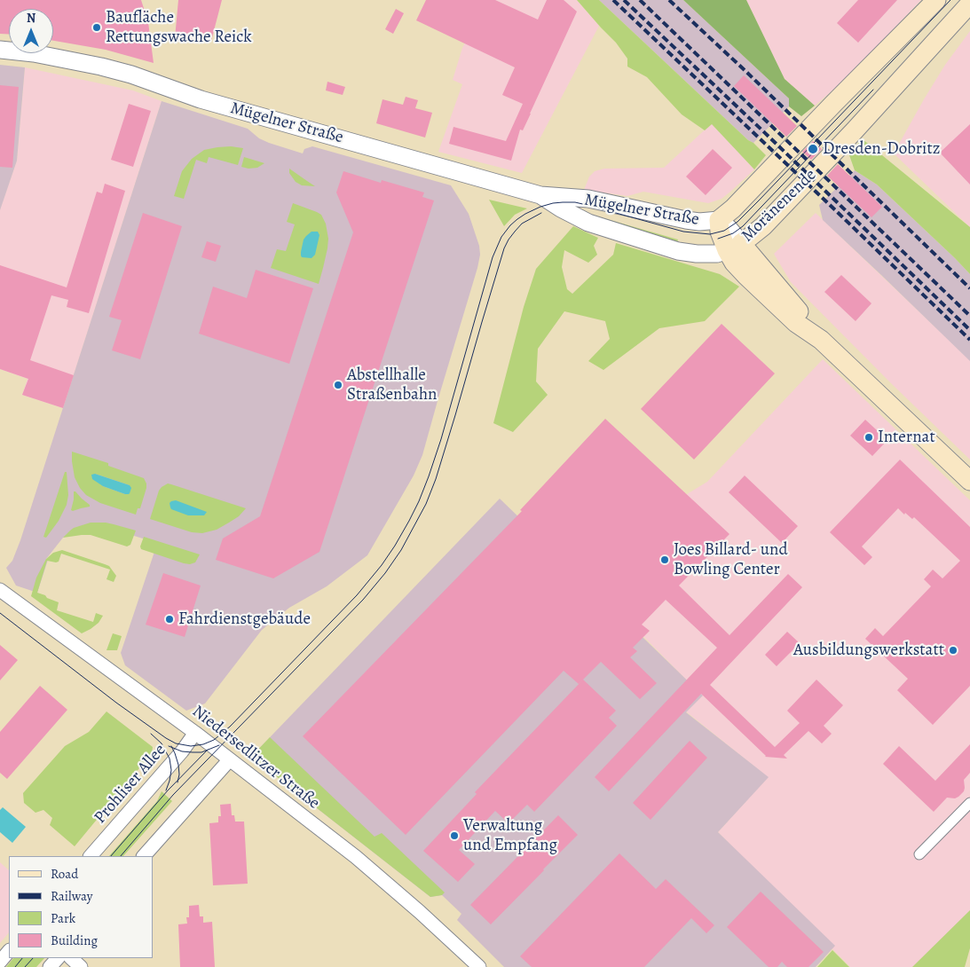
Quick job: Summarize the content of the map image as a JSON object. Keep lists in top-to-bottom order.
{
  "streets": {
    "main road": ["Moränenende"],
    "street": ["Mügelner Straße", "Niedersedlitzer Straße", "Prohliser Allee"]
  },
  "crossings": [
    ["Mügelner Straße", "Moränenende"],
    ["Niedersedlitzer Straße", "Prohliser Allee"]
  ],
  "places": [
    "Baufläche Rettungswache Reick",
    "Dresden-Dobritz",
    "Abstellhalle Straßenbahn",
    "Internat",
    "Joes Billard- und Bowling Center",
    "Fahrdienstgebäude",
    "Ausbildungswerkstatt",
    "Verwaltung und Empfang"
  ],
  "legend": [
    "Road",
    "Railway",
    "Park",
    "Building"
  ],
  "north": "top"
}
